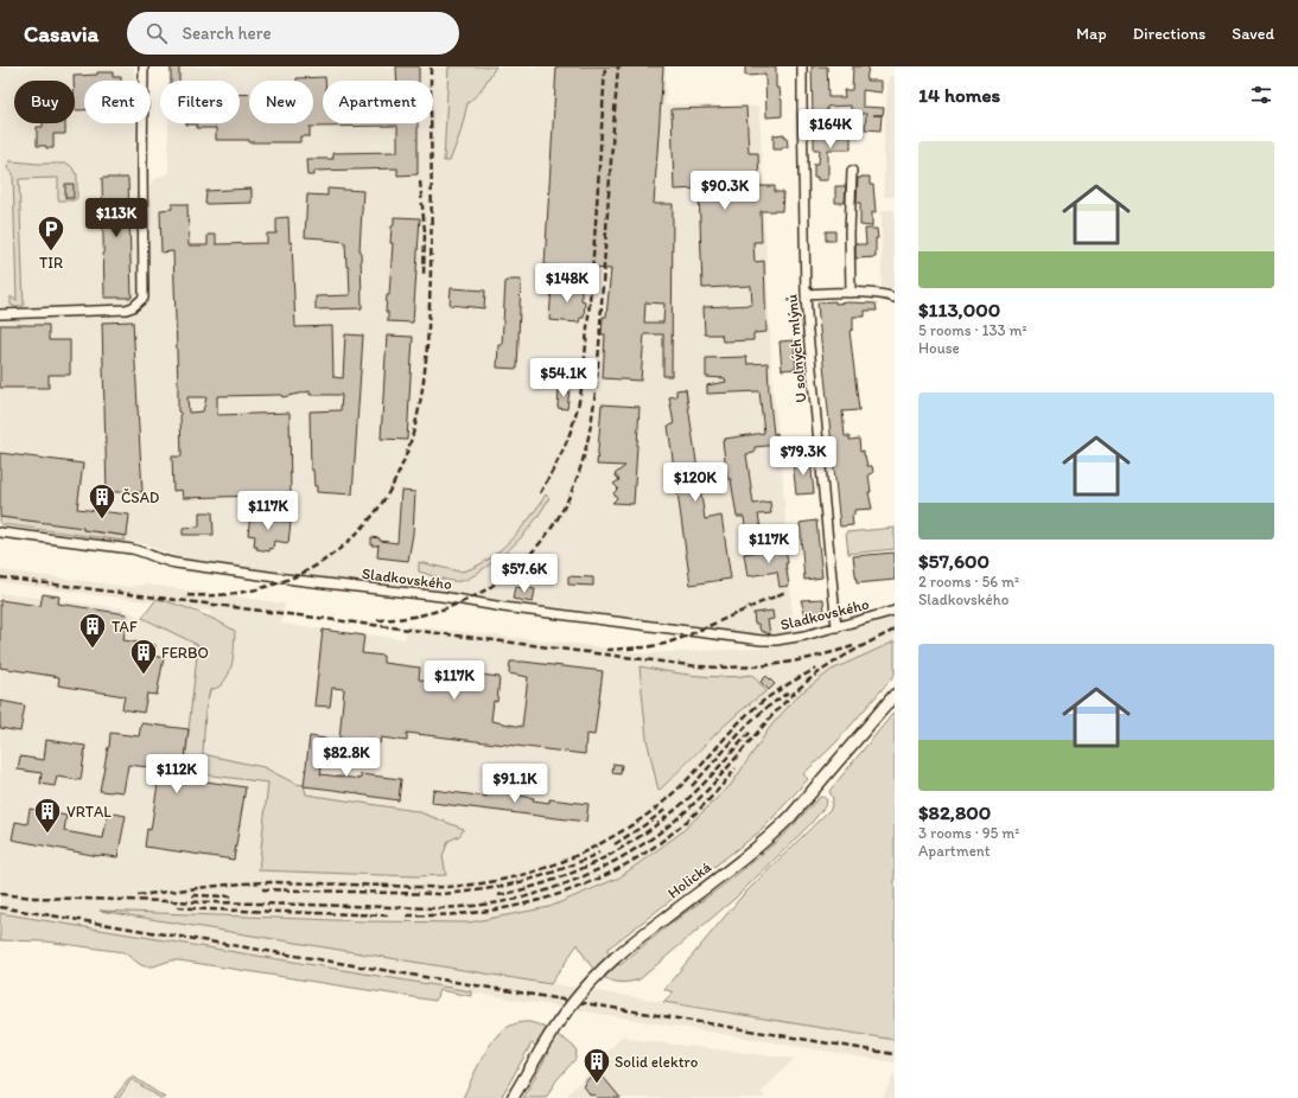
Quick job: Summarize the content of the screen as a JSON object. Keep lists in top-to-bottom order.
{
  "streets": {
    "street": ["U solných mlýnů", "Sladkovského", "Holická"]
  },
  "crossings": [
    ["U solných mlýnů", "Sladkovského"]
  ],
  "places": {
    "parking": ["TIR"],
    "building": [
      "ČSAD",
      "TAF",
      "FERBO",
      "VRTAL",
      "Solid elektro"
    ]
  },
  "page": {
    "header": "Casavia",
    "search": "Search here",
    "nav": ["Map", "Directions", "Saved"],
    "heading": "14 homes",
    "chip": [
      "Buy",
      "Rent",
      "Filters",
      "New",
      "Apartment"
    ],
    "price": [
      "$164K",
      "$90.3K",
      "$113K",
      "$148K",
      "$54.1K",
      "$79.3K",
      "$120K",
      "$117K",
      "$117K",
      "$57.6K",
      "$117K",
      "$82.8K",
      "$112K",
      "$91.1K"
    ],
    "list": [
      {
        "name": "$113,000",
        "note": "5 rooms · 133 m² · House"
      },
      {
        "name": "$57,600",
        "note": "2 rooms · 56 m² · Sladkovského"
      },
      {
        "name": "$82,800",
        "note": "3 rooms · 95 m² · Apartment"
      }
    ]
  }
}
